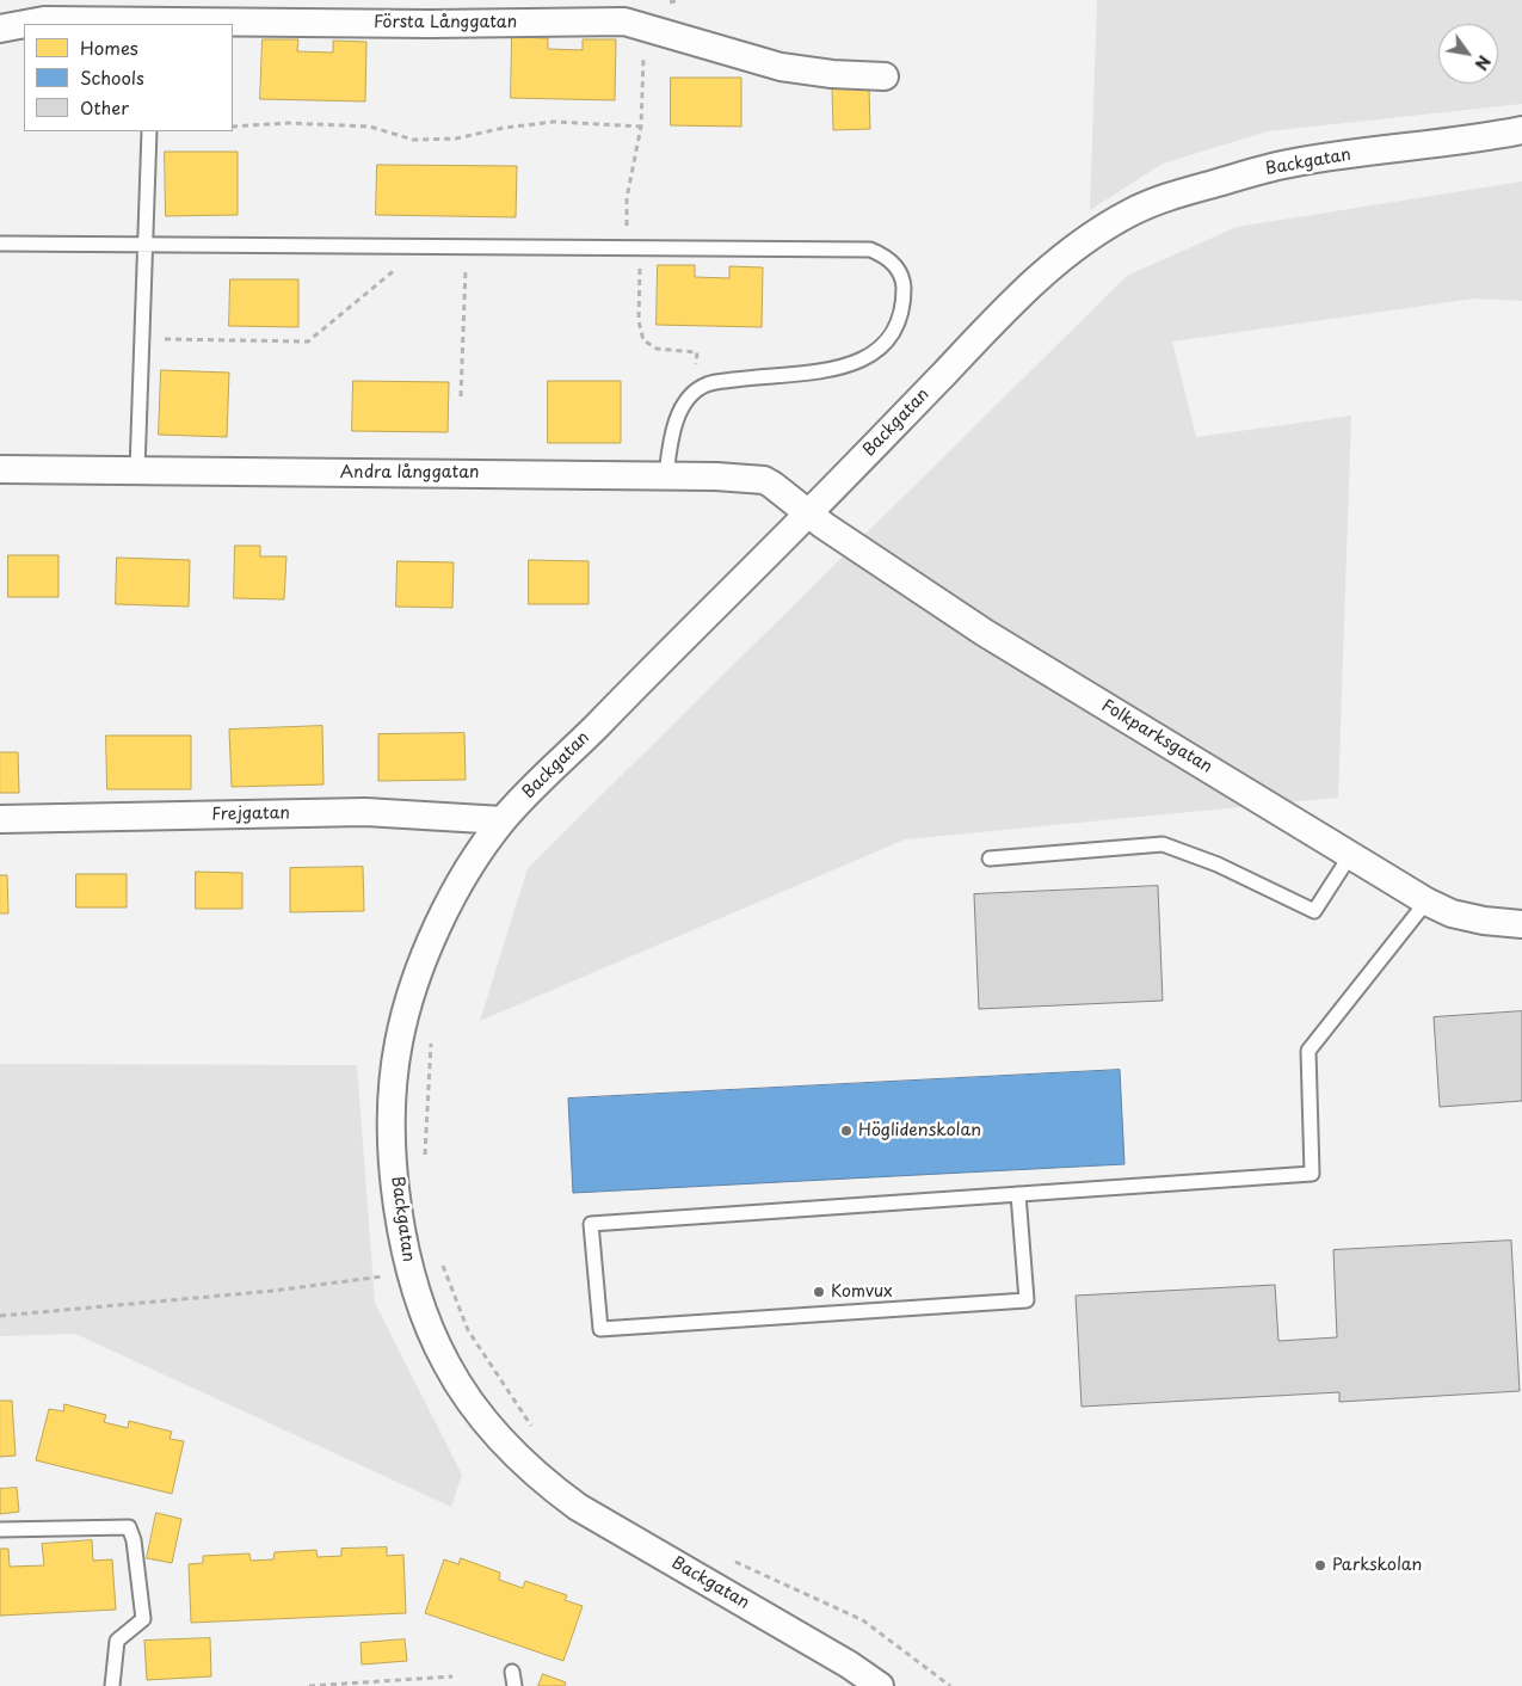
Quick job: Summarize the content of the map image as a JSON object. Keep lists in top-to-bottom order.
{
  "streets": {
    "street": [
      "Första Långgatan",
      "Backgatan",
      "Andra långgatan",
      "Folkparksgatan",
      "Frejgatan"
    ]
  },
  "crossings": [
    ["Backgatan", "Andra långgatan"],
    ["Backgatan", "Folkparksgatan"],
    ["Backgatan", "Frejgatan"],
    ["Andra långgatan", "Folkparksgatan"]
  ],
  "places": ["Höglidenskolan", "Komvux", "Parkskolan"],
  "legend": ["Homes", "Schools", "Other"],
  "north": "bottom right"
}
